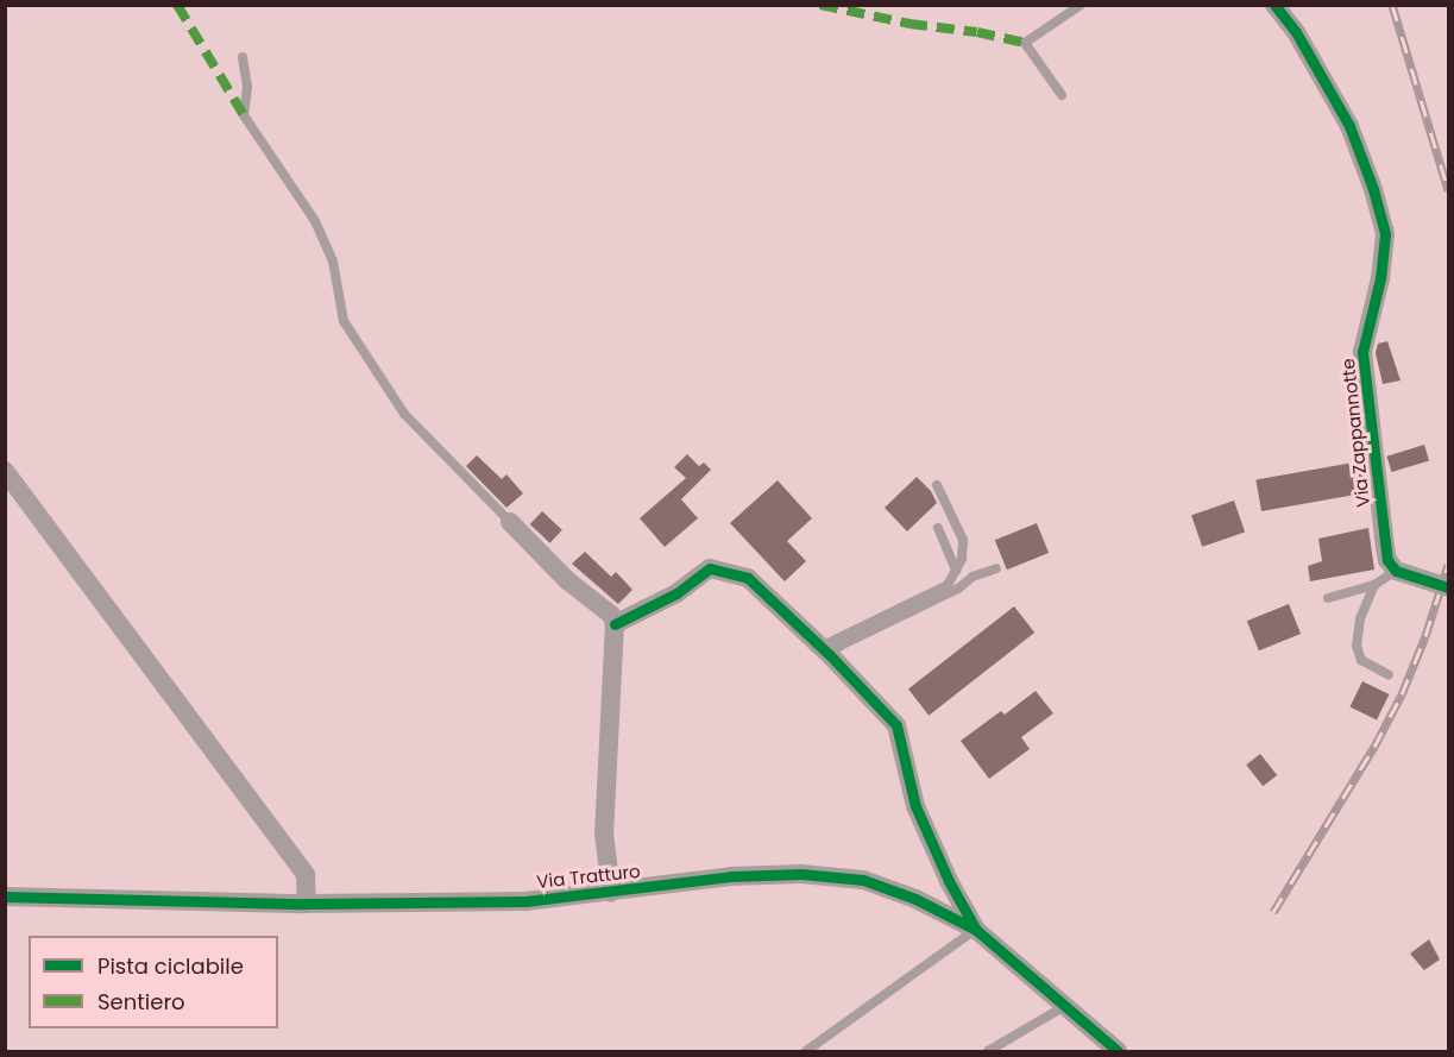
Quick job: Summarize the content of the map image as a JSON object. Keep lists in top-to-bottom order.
{
  "streets": {
    "street": ["Via Zappannotte", "Via Tratturo"]
  },
  "legend": ["Pista ciclabile", "Sentiero"]
}
